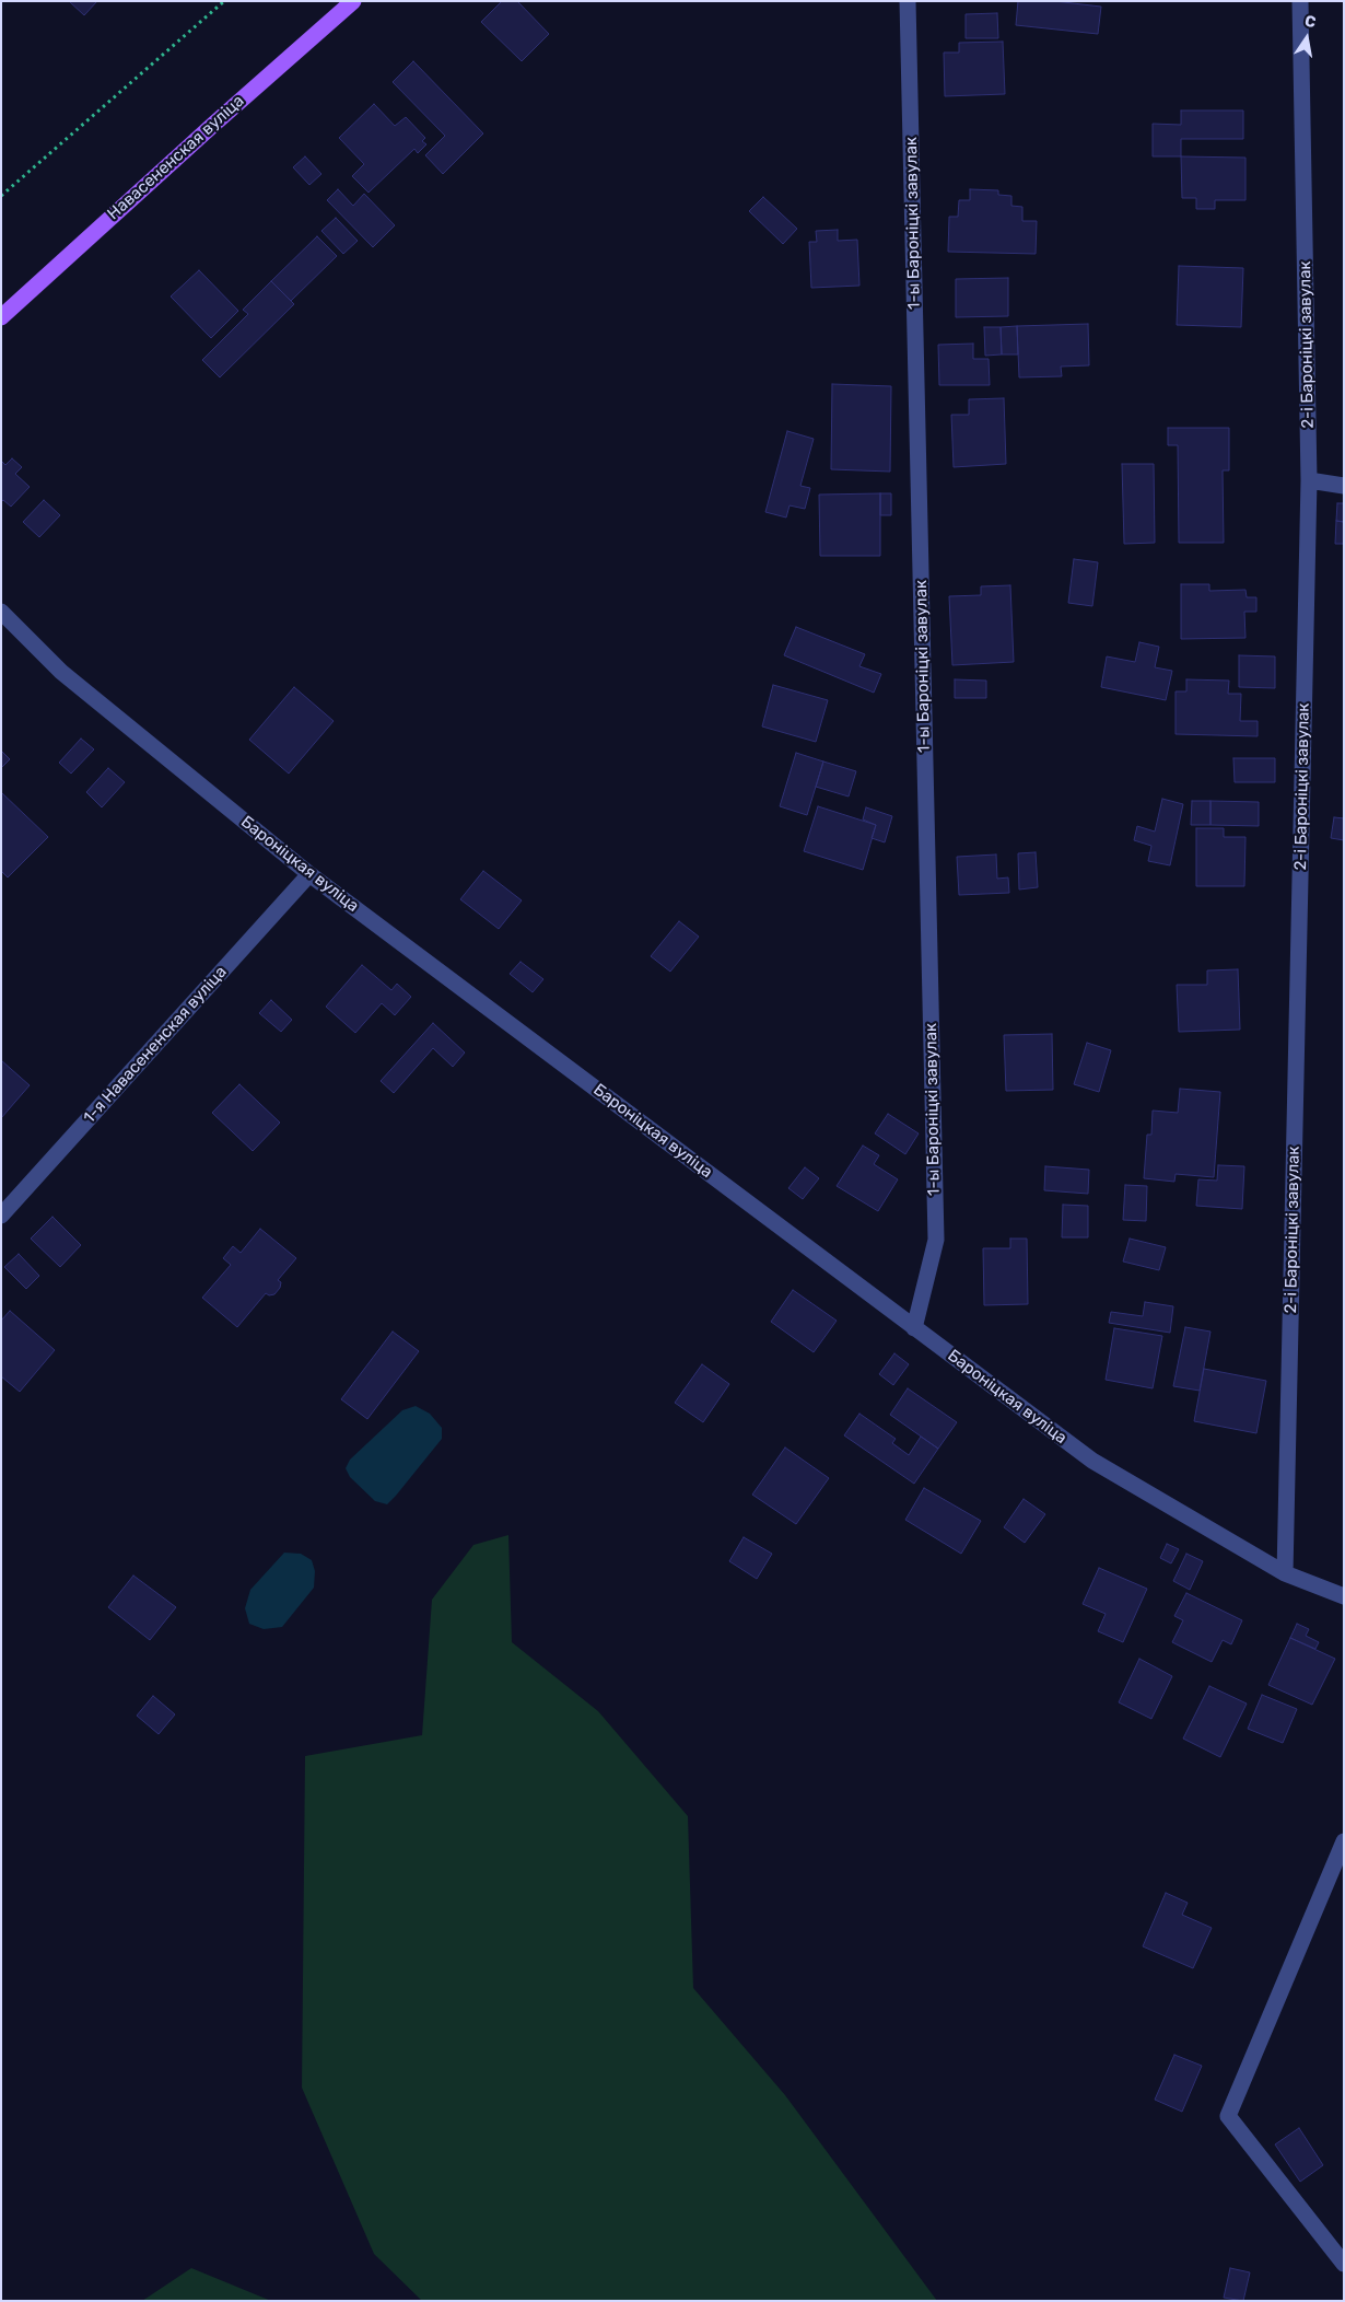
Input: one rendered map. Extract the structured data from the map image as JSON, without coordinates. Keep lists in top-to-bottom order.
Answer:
{
  "streets": {
    "main road": ["Навасененская вуліца"],
    "street": [
      "1-ы Бароніцкі завулак",
      "2-і Бароніцкі завулак",
      "Бароніцкая вуліца",
      "1-я Навасененская вуліца"
    ]
  },
  "crossings": [
    ["1-ы Бароніцкі завулак", "Бароніцкая вуліца"],
    ["2-і Бароніцкі завулак", "Бароніцкая вуліца"],
    ["Бароніцкая вуліца", "1-я Навасененская вуліца"]
  ],
  "north": "top"
}
